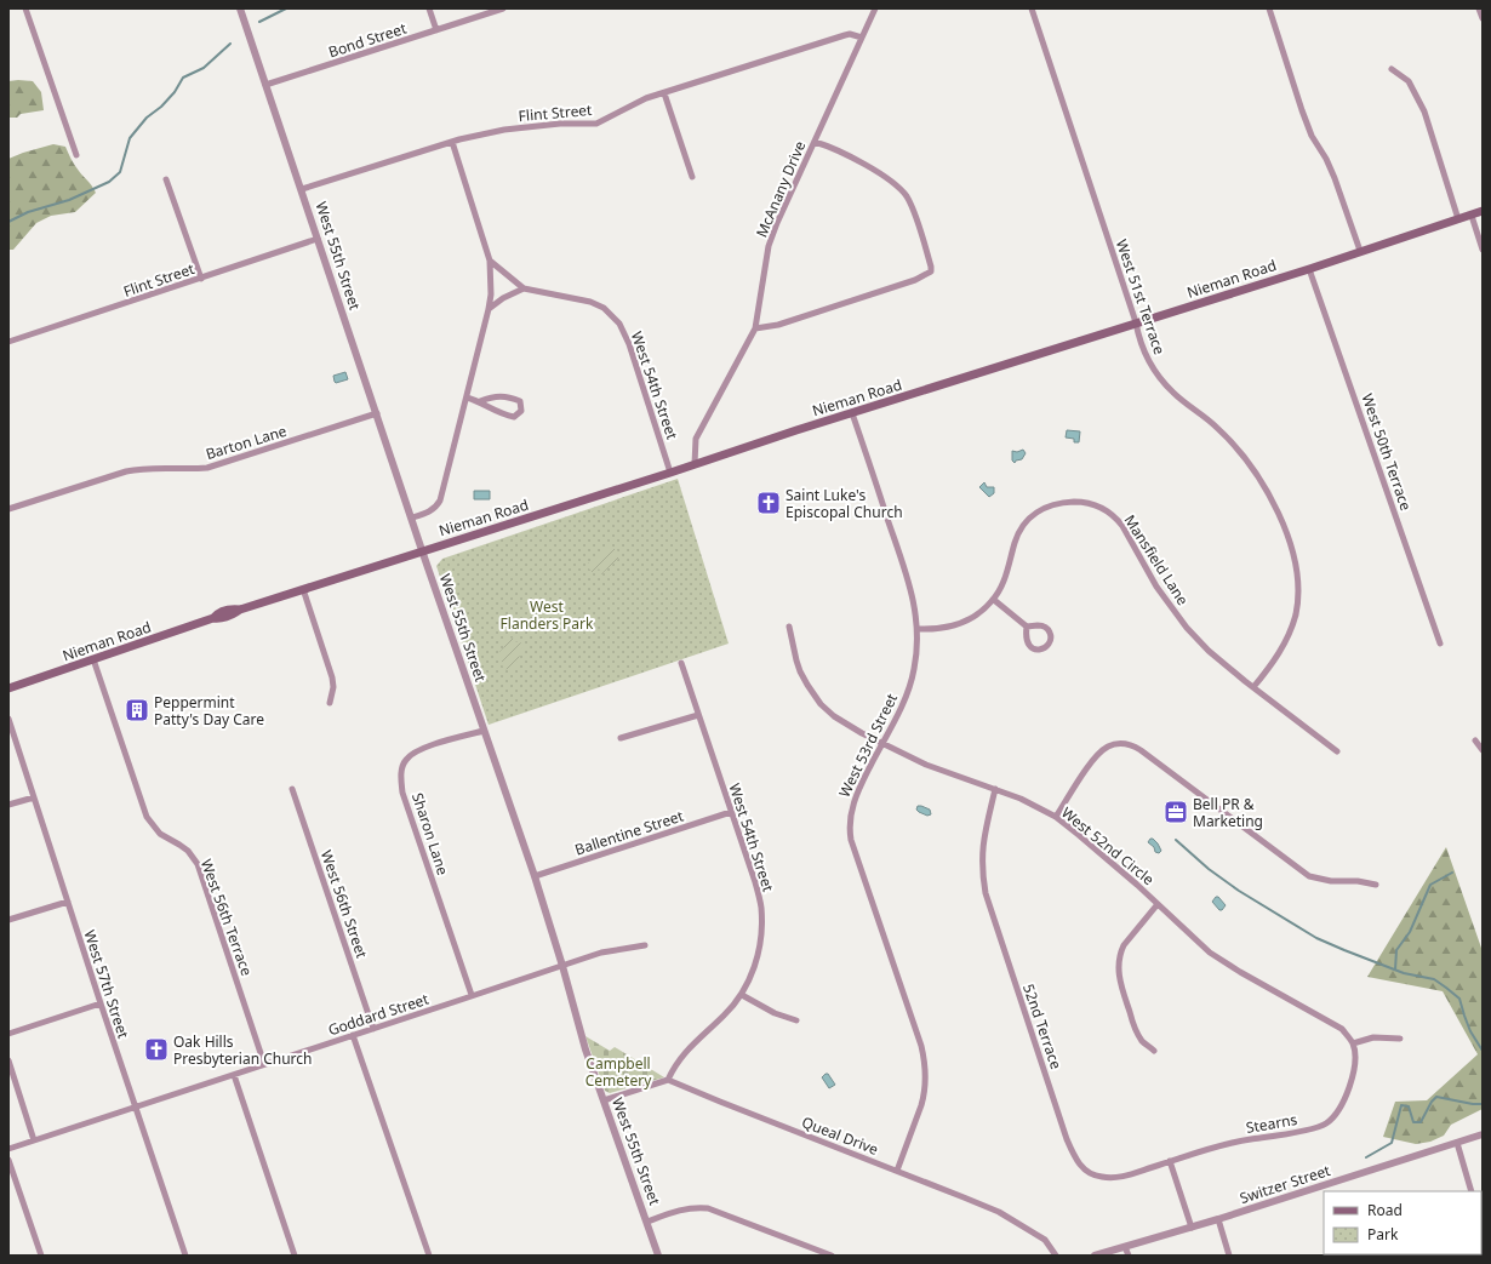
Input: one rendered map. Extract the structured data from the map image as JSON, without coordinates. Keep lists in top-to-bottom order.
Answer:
{
  "streets": {
    "main road": ["Nieman Road"],
    "street": [
      "Bond Street",
      "Flint Street",
      "McAnany Drive",
      "West 55th Street",
      "West 51st Terrace",
      "West 54th Street",
      "Barton Lane",
      "West 50th Terrace",
      "Mansfield Lane",
      "West 53rd Street",
      "Ballentine Street",
      "Sharon Lane",
      "West 52nd Circle",
      "West 56th Street",
      "West 56th Terrace",
      "West 57th Street",
      "Goddard Street",
      "52nd Terrace",
      "Stearns",
      "Queal Drive",
      "Switzer Street"
    ]
  },
  "crossings": [
    ["Bond Street", "West 55th Street"],
    ["Flint Street", "McAnany Drive"],
    ["Flint Street", "West 55th Street"],
    ["McAnany Drive", "Nieman Road"],
    ["West 55th Street", "Nieman Road"],
    ["West 55th Street", "Barton Lane"],
    ["West 55th Street", "Ballentine Street"],
    ["West 55th Street", "Sharon Lane"],
    ["West 55th Street", "Goddard Street"],
    ["Nieman Road", "West 51st Terrace"],
    ["Nieman Road", "West 54th Street"],
    ["Nieman Road", "West 50th Terrace"],
    ["Nieman Road", "West 53rd Street"],
    ["Nieman Road", "West 56th Terrace"],
    ["West 51st Terrace", "Mansfield Lane"],
    ["West 54th Street", "Ballentine Street"],
    ["West 54th Street", "Queal Drive"],
    ["Mansfield Lane", "West 53rd Street"],
    ["West 53rd Street", "West 52nd Circle"],
    ["West 53rd Street", "Queal Drive"],
    ["Sharon Lane", "Goddard Street"],
    ["West 52nd Circle", "52nd Terrace"],
    ["West 52nd Circle", "Stearns"],
    ["West 56th Street", "Goddard Street"],
    ["West 56th Terrace", "Goddard Street"],
    ["West 57th Street", "Goddard Street"],
    ["52nd Terrace", "Stearns"]
  ],
  "parks": ["West Flanders Park", "Campbell Cemetery"],
  "places": {
    "church": ["Saint Luke's Episcopal Church", "Oak Hills Presbyterian Church"],
    "building": ["Peppermint Patty's Day Care"],
    "office": ["Bell PR & Marketing"]
  },
  "legend": ["Road", "Park"]
}
